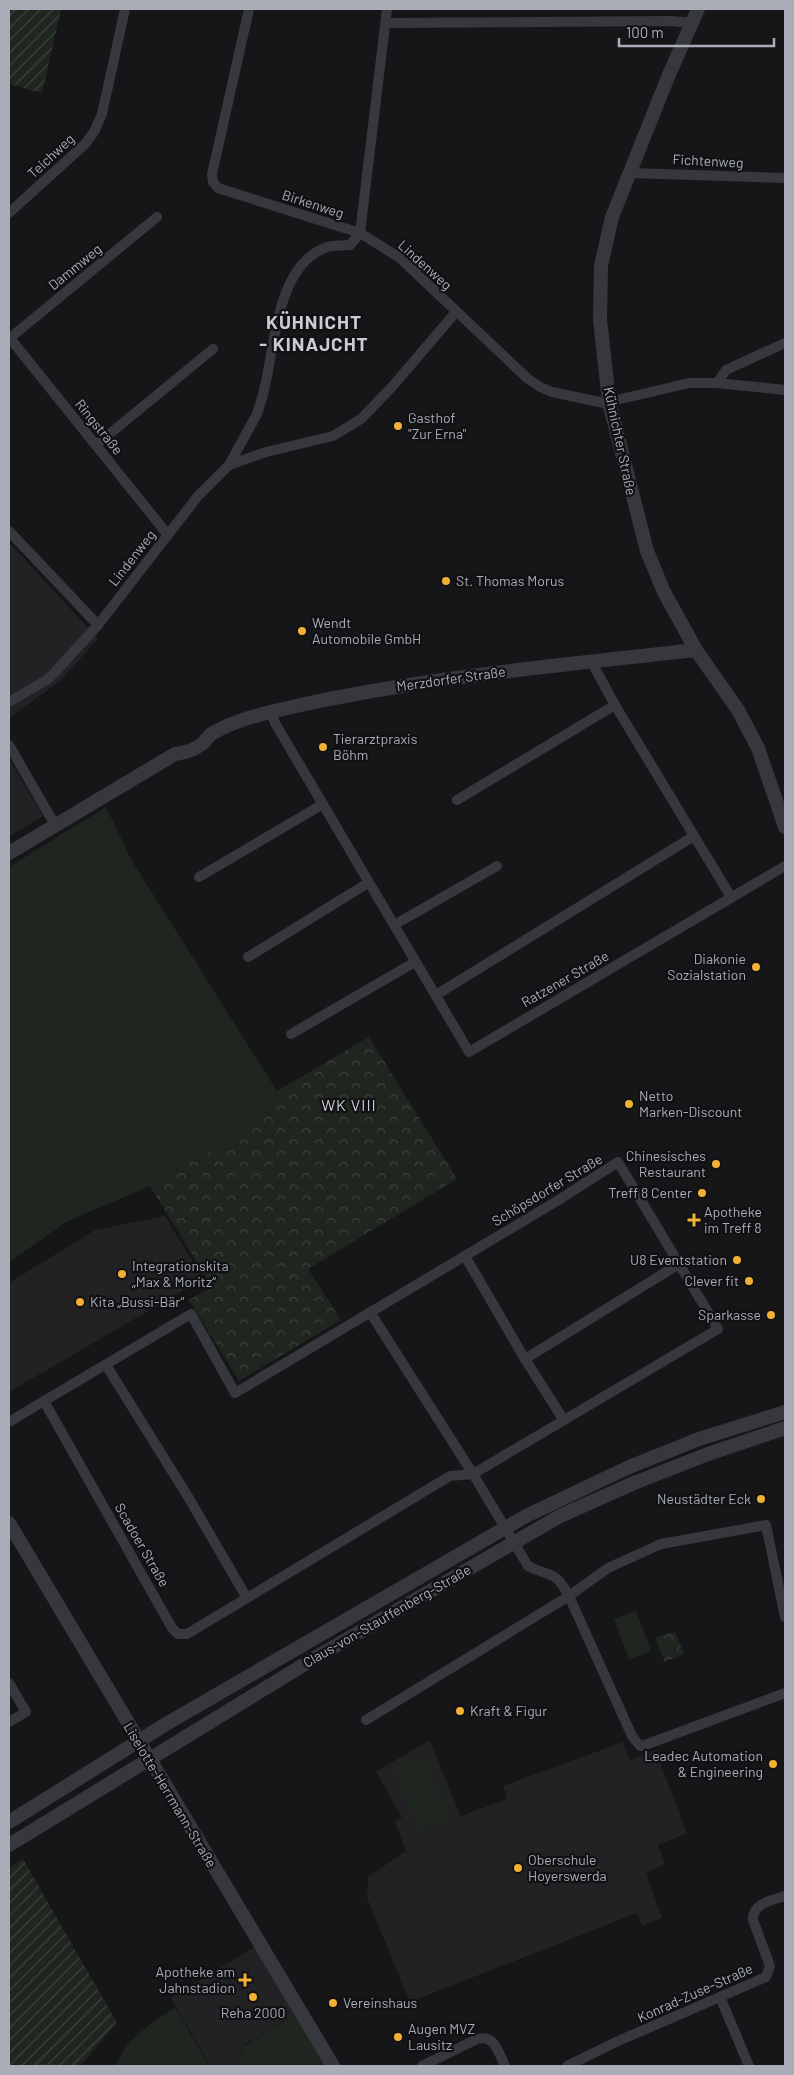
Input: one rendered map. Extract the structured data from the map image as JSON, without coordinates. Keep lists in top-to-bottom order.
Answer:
{
  "streets": {
    "street": [
      "Teichweg",
      "Fichtenweg",
      "Birkenweg",
      "Lindenweg",
      "Dammweg",
      "Ringstraße",
      "Kühnichter Straße",
      "Merzdorfer Straße",
      "Ratzener Straße",
      "Schöpsdorfer Straße",
      "Scadoer Straße",
      "Claus-von-Stauffenberg-Straße",
      "Liselotte-Herrmann-Straße",
      "Konrad-Zuse-Straße"
    ]
  },
  "crossings": [
    ["Fichtenweg", "Kühnichter Straße"],
    ["Birkenweg", "Lindenweg"],
    ["Lindenweg", "Ringstraße"],
    ["Lindenweg", "Kühnichter Straße"],
    ["Dammweg", "Ringstraße"],
    ["Kühnichter Straße", "Merzdorfer Straße"],
    ["Merzdorfer Straße", "Ratzener Straße"],
    ["Schöpsdorfer Straße", "Scadoer Straße"],
    ["Claus-von-Stauffenberg-Straße", "Liselotte-Herrmann-Straße"]
  ],
  "districts": ["KÜHNICHT - KINAJCHT", "WK VIII"],
  "places": {
    "other": [
      "Gasthof \"Zur Erna\"",
      "St. Thomas Morus",
      "Wendt Automobile GmbH",
      "Tierarztpraxis Böhm",
      "Diakonie Sozialstation",
      "Netto Marken-Discount",
      "Chinesisches Restaurant",
      "Treff 8 Center",
      "U8 Eventstation",
      "Integrationskita „Max & Moritz“",
      "Clever fit",
      "Kita „Bussi-Bär“",
      "Sparkasse",
      "Neustädter Eck",
      "Kraft & Figur",
      "Leadec Automation & Engineering",
      "Oberschule Hoyerswerda",
      "Reha 2000",
      "Vereinshaus",
      "Augen MVZ Lausitz"
    ],
    "health": ["Apotheke im Treff 8", "Apotheke am Jahnstadion"]
  },
  "scale_bar": "100 m"
}
